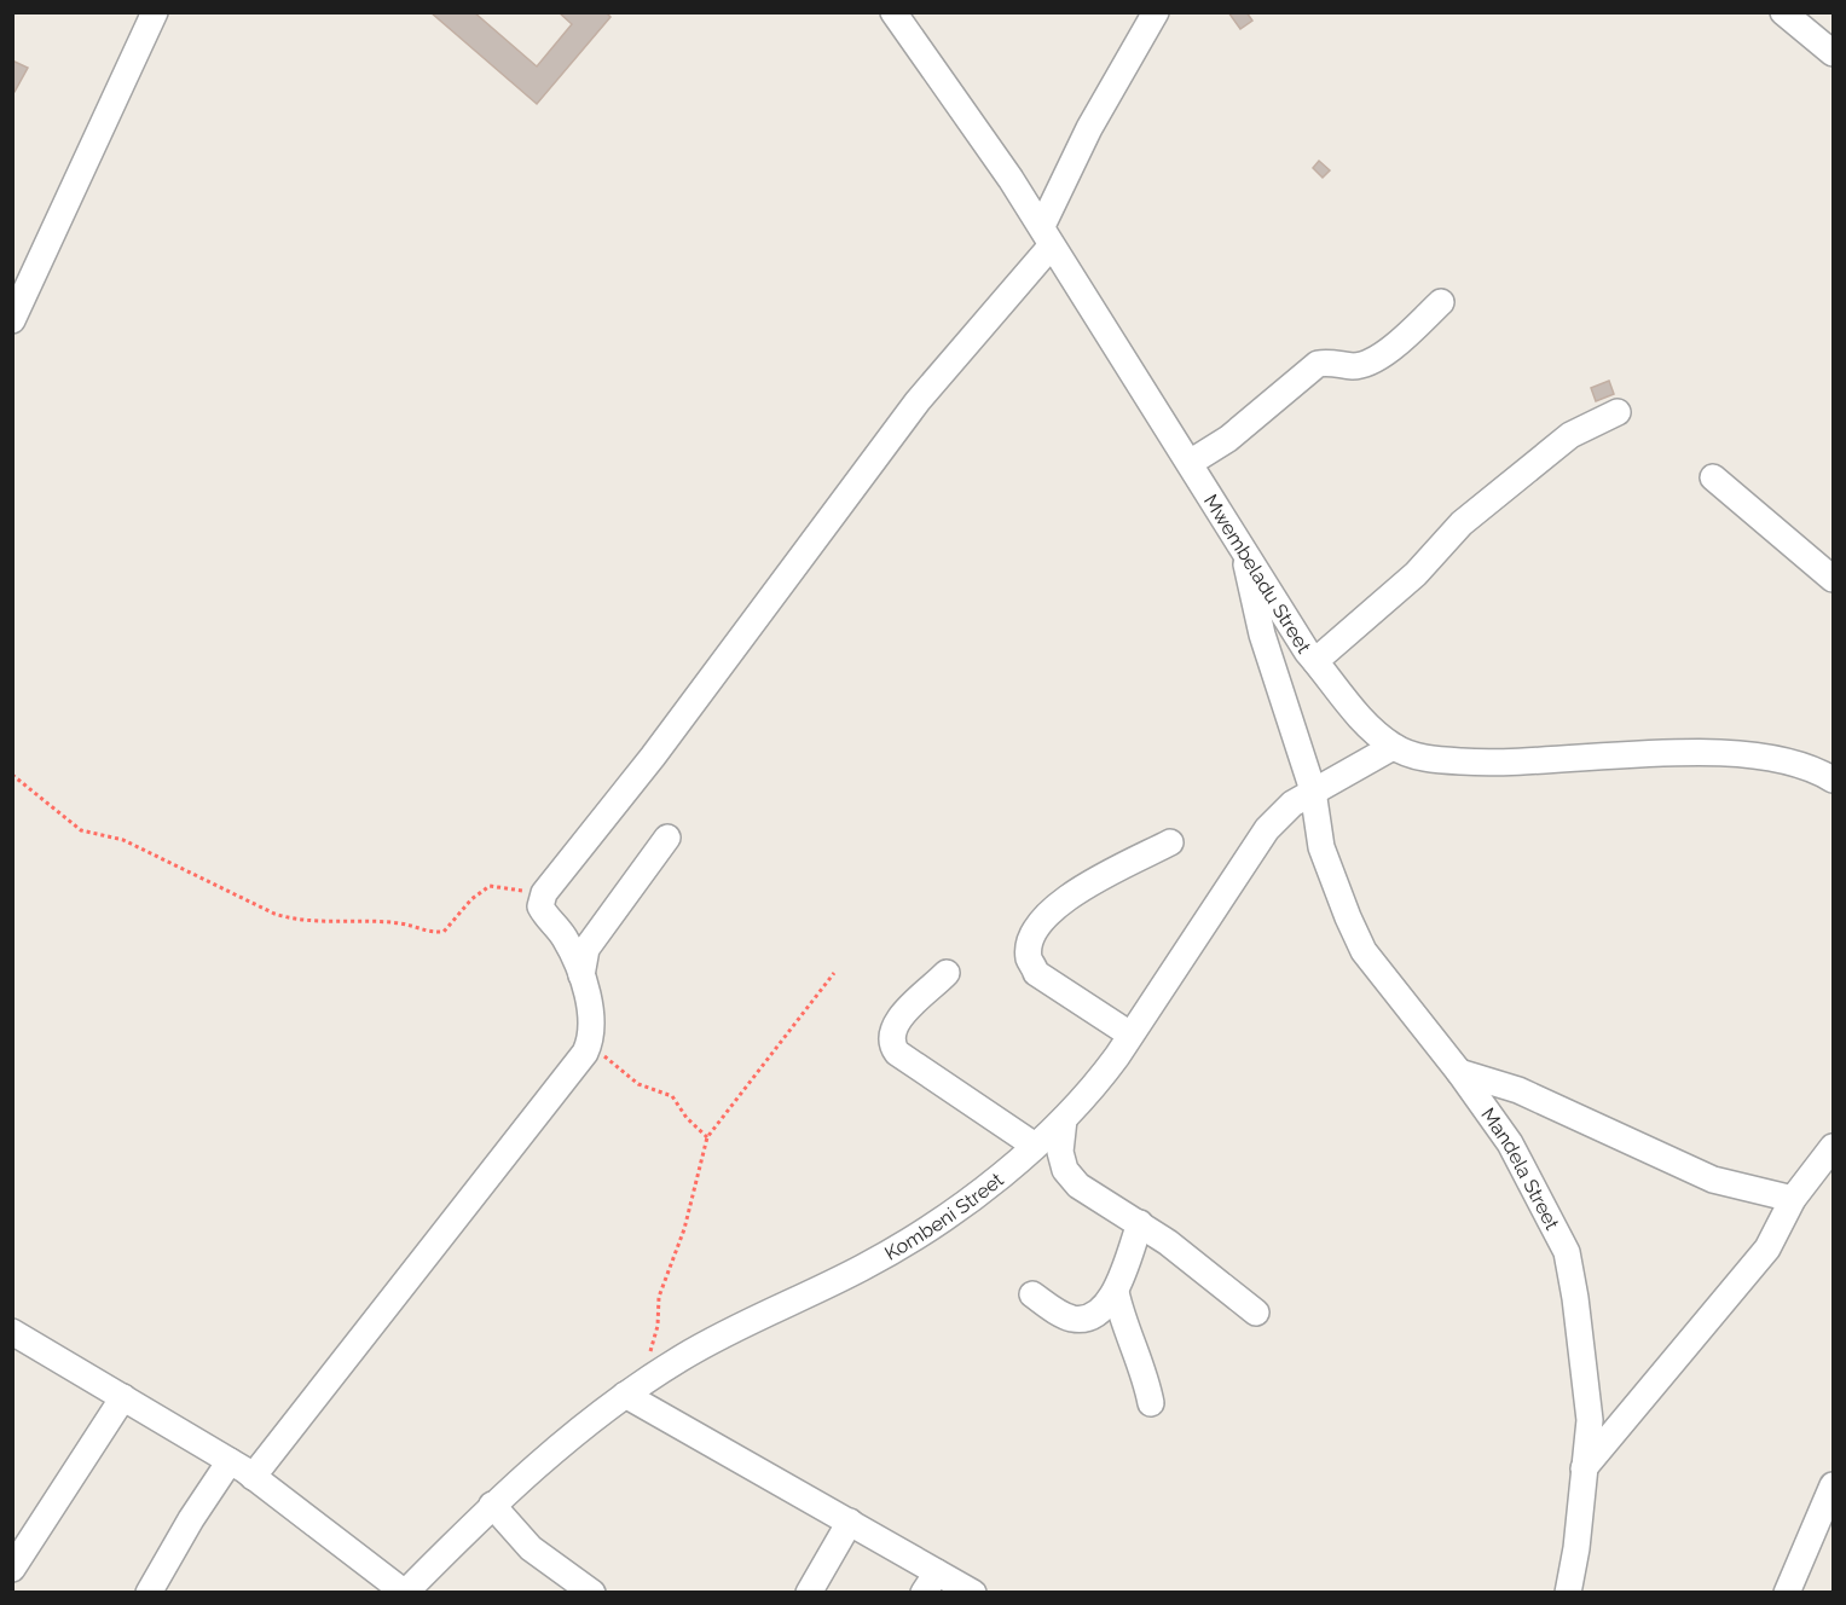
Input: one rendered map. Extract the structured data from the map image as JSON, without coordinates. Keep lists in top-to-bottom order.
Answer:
{
  "streets": {
    "street": ["Mwembeladu Street", "Mandela Street", "Kombeni Street"]
  },
  "crossings": [
    ["Mwembeladu Street", "Mandela Street"],
    ["Mwembeladu Street", "Kombeni Street"],
    ["Mandela Street", "Kombeni Street"]
  ]
}
